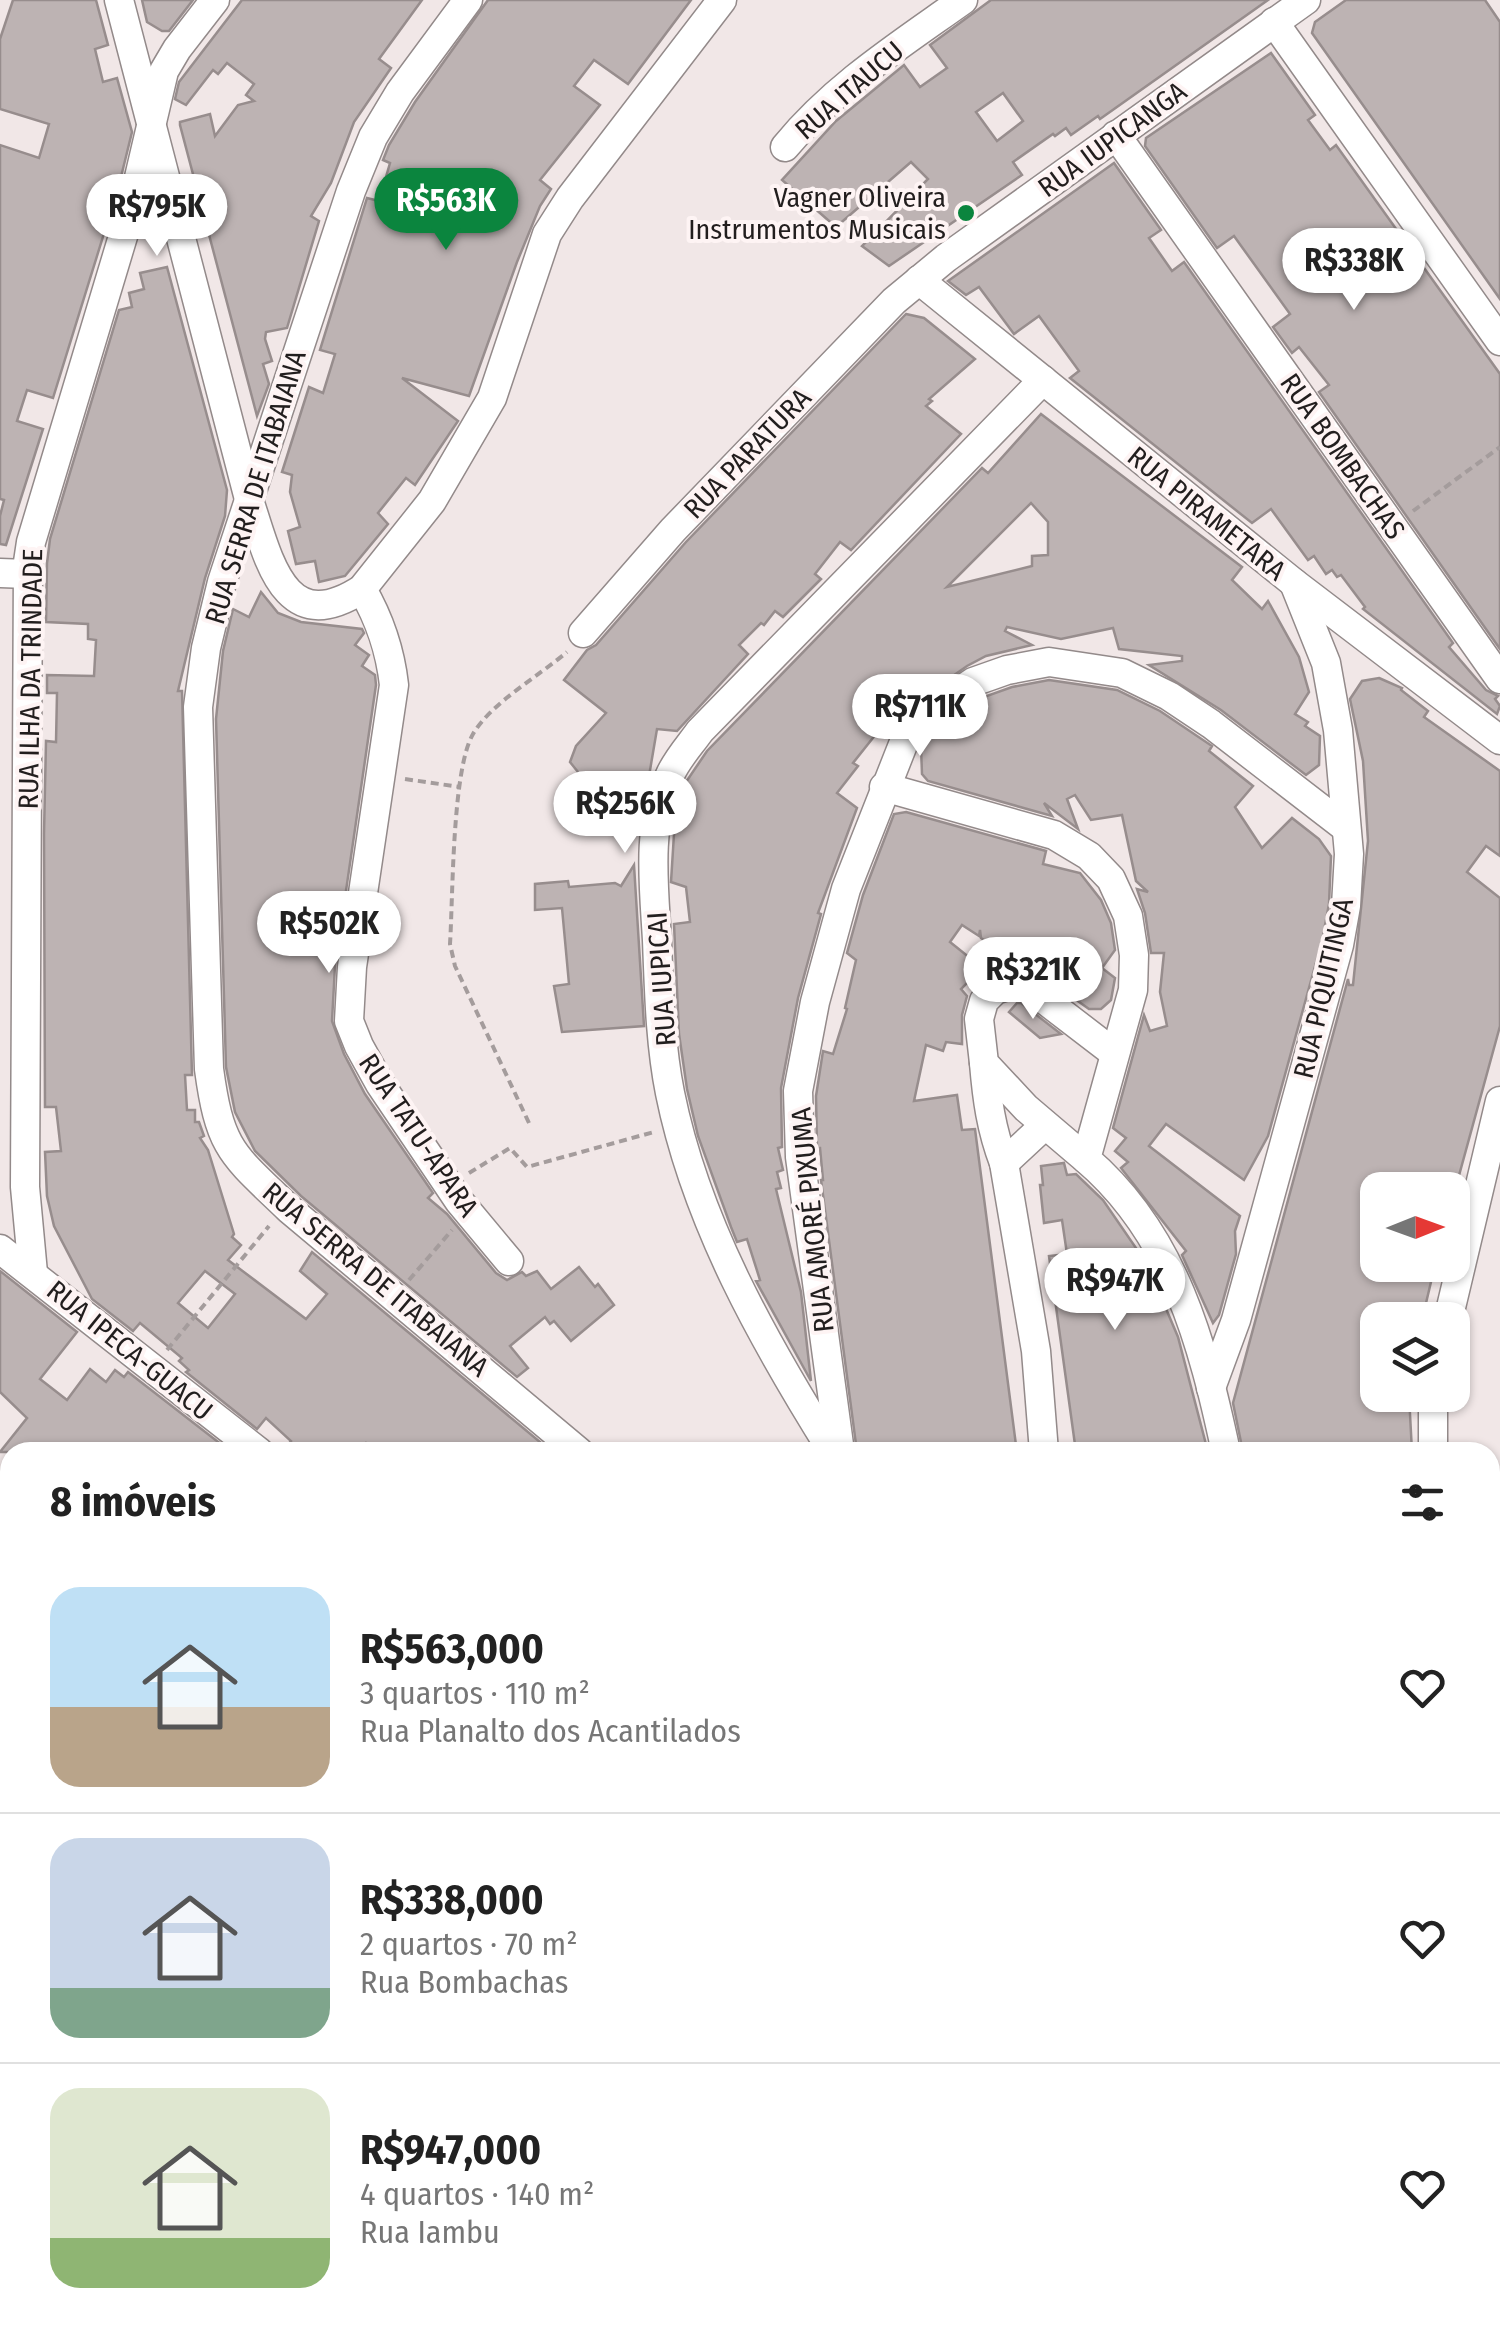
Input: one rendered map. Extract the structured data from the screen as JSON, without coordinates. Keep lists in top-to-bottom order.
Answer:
{
  "streets": {
    "street": [
      "RUA ITAUCU",
      "RUA IUPICANGA",
      "RUA PARATURA",
      "RUA BOMBACHAS",
      "RUA SERRA DE ITABAIANA",
      "RUA PIRAMETARA",
      "RUA ILHA DA TRINDADE",
      "RUA IUPICAI",
      "RUA PIQUITINGA",
      "RUA TATU-APARA",
      "RUA AMORÉ PIXUMA",
      "RUA IPECA-GUACU"
    ]
  },
  "crossings": [
    ["RUA IUPICANGA", "RUA PARATURA"],
    ["RUA IUPICANGA", "RUA BOMBACHAS"],
    ["RUA IUPICANGA", "RUA PIRAMETARA"],
    ["RUA PARATURA", "RUA PIRAMETARA"],
    ["RUA PIRAMETARA", "RUA IUPICAI"],
    ["RUA PIRAMETARA", "RUA PIQUITINGA"],
    ["RUA ILHA DA TRINDADE", "RUA IPECA-GUACU"],
    ["RUA PIQUITINGA", "RUA AMORÉ PIXUMA"]
  ],
  "places": ["Vagner Oliveira Instrumentos Musicais"],
  "north": "right",
  "page": {
    "price": [
      "R$563K",
      "R$795K",
      "R$338K",
      "R$711K",
      "R$256K",
      "R$502K",
      "R$321K",
      "R$947K"
    ],
    "heading": "8 imóveis",
    "list": [
      {
        "name": "R$563,000",
        "note": "3 quartos · 110 m² · Rua Planalto dos Acantilados"
      },
      {
        "name": "R$338,000",
        "note": "2 quartos · 70 m² · Rua Bombachas"
      },
      {
        "name": "R$947,000",
        "note": "4 quartos · 140 m² · Rua Iambu"
      }
    ]
  }
}
